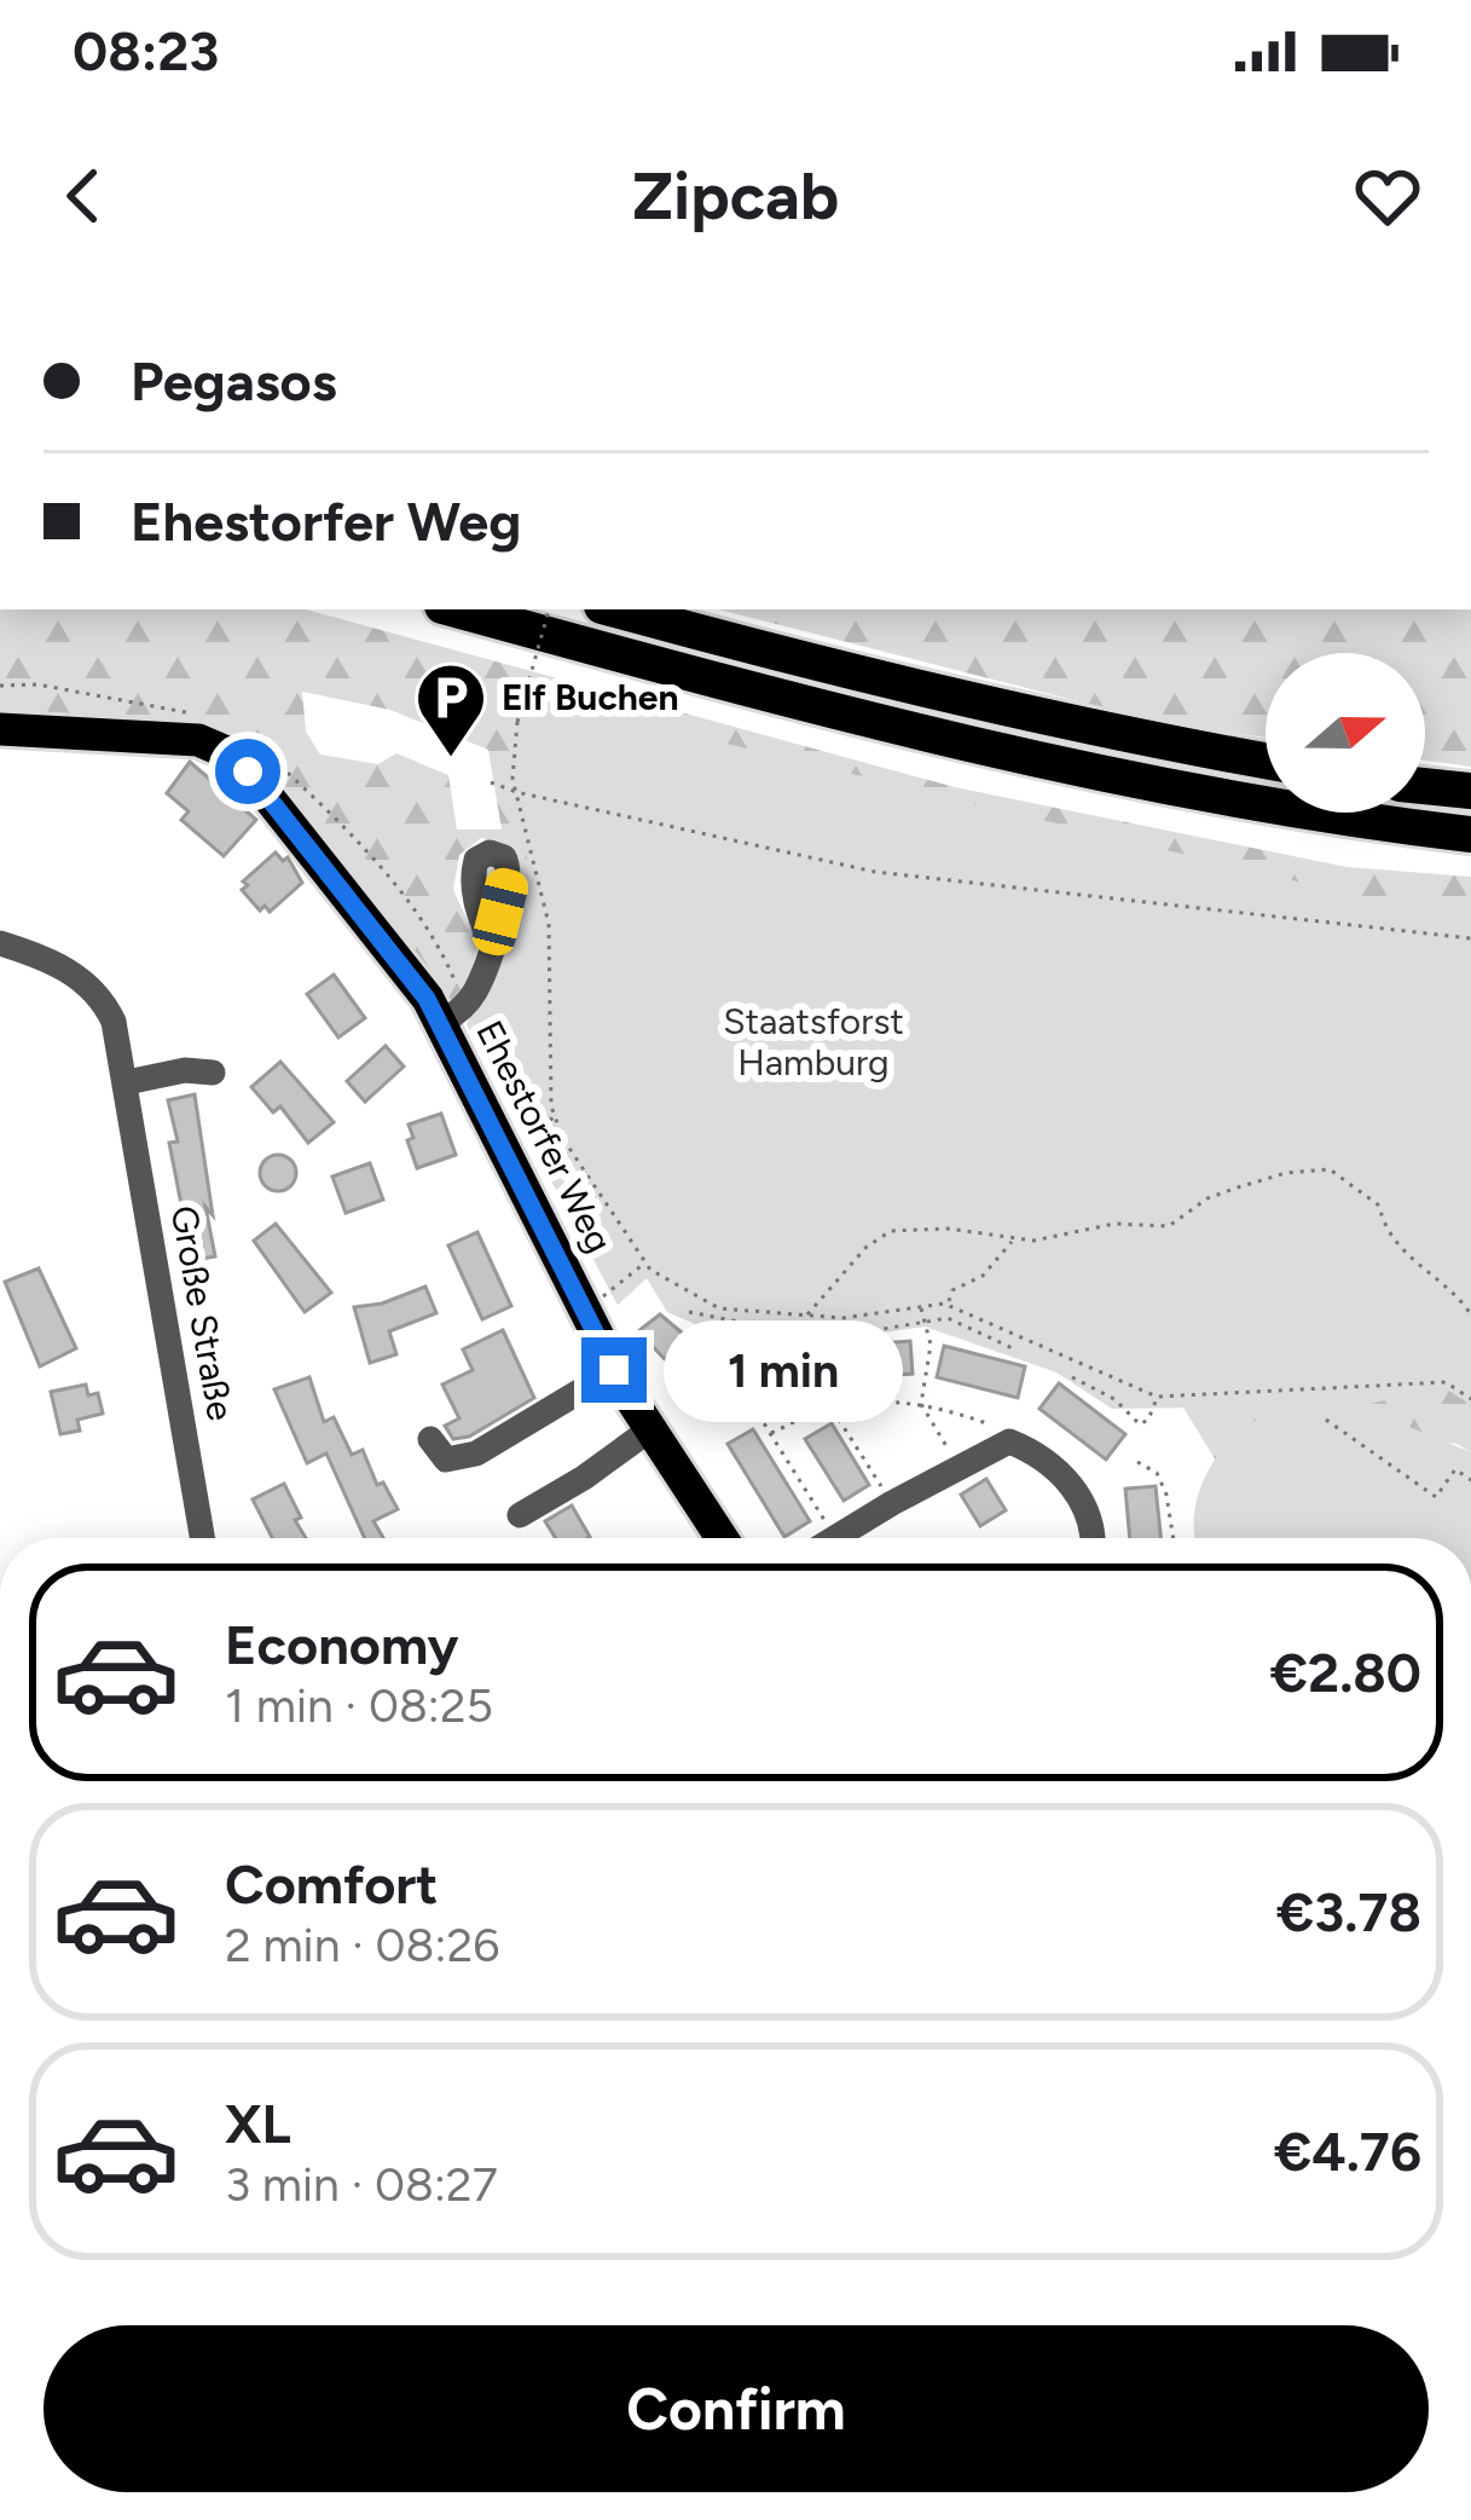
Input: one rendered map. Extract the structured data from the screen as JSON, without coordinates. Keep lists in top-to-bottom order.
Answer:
{
  "streets": {
    "main road": ["Ehestorfer Weg"],
    "street": ["Große Straße"]
  },
  "parks": ["Staatsforst Hamburg"],
  "places": {
    "parking": ["Elf Buchen"]
  },
  "north": "right",
  "page": {
    "status": "08:23",
    "header": "Zipcab",
    "banner": ["Pegasos", "Ehestorfer Weg"],
    "bubble": "1 min",
    "list": [
      {
        "name": "Economy",
        "note": "1 min · 08:25",
        "value": "€2.80"
      },
      {
        "name": "Comfort",
        "note": "2 min · 08:26",
        "value": "€3.78"
      },
      {
        "name": "XL",
        "note": "3 min · 08:27",
        "value": "€4.76"
      }
    ],
    "buttons": "Confirm"
  }
}
